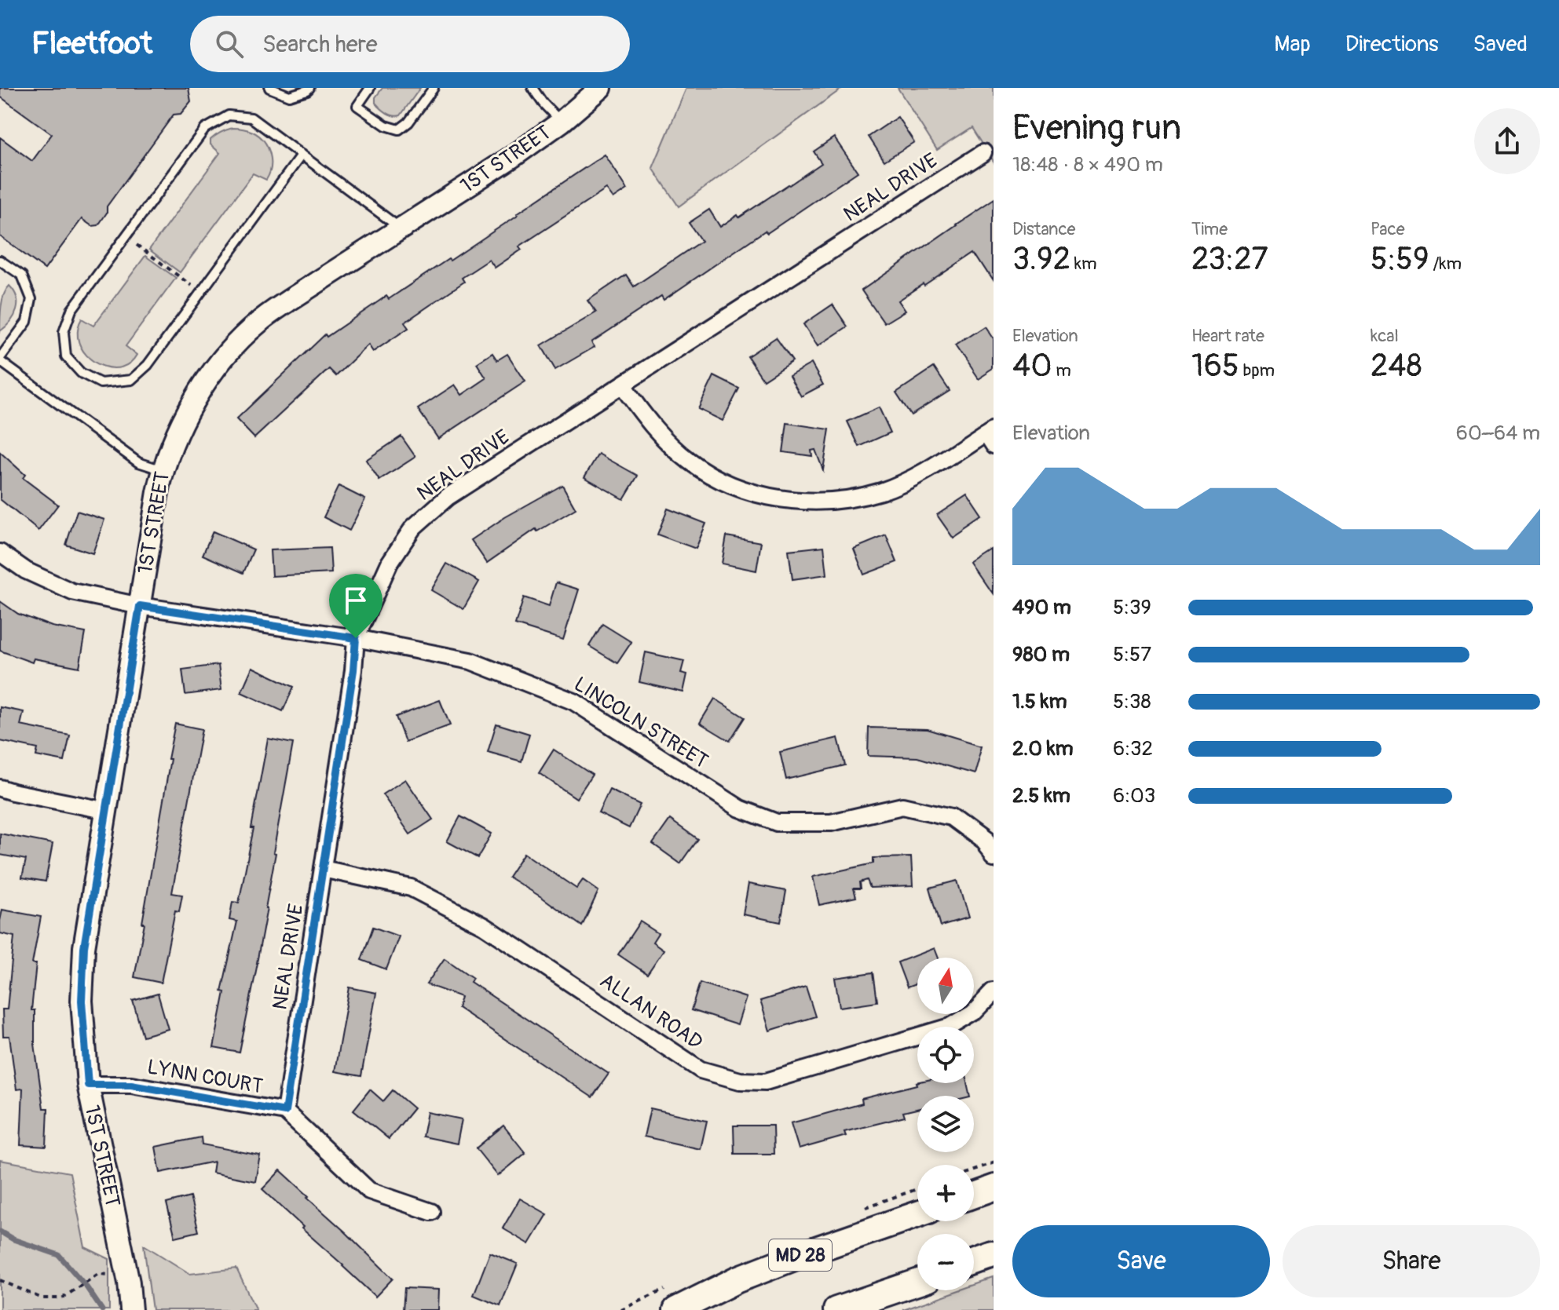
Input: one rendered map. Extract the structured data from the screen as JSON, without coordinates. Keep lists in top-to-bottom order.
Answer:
{
  "streets": {
    "main road": ["MD 28"],
    "street": [
      "1ST STREET",
      "NEAL DRIVE",
      "LINCOLN STREET",
      "ALLAN ROAD",
      "LYNN COURT"
    ]
  },
  "crossings": [
    ["1ST STREET", "LINCOLN STREET"],
    ["1ST STREET", "LYNN COURT"],
    ["NEAL DRIVE", "LINCOLN STREET"],
    ["NEAL DRIVE", "ALLAN ROAD"],
    ["NEAL DRIVE", "LYNN COURT"]
  ],
  "north": "top",
  "page": {
    "header": "Fleetfoot",
    "search": "Search here",
    "nav": ["Map", "Directions", "Saved"],
    "heading": ["Evening run", "18:48 · 8 × 490 m"],
    "stats": [
      ["Distance", "3.92 km"],
      ["Time", "23:27"],
      ["Pace", "5:59 /km"],
      ["Elevation", "40 m"],
      ["Heart rate", "165 bpm"],
      ["kcal", "248"]
    ],
    "chart": ["Elevation", "60–64 m"],
    "list": [
      {
        "name": "490 m",
        "note": "5:39"
      },
      {
        "name": "980 m",
        "note": "5:57"
      },
      {
        "name": "1.5 km",
        "note": "5:38"
      },
      {
        "name": "2.0 km",
        "note": "6:32"
      },
      {
        "name": "2.5 km",
        "note": "6:03"
      }
    ],
    "map_buttons": ["+", "−"],
    "buttons": ["Save", "Share"]
  }
}
